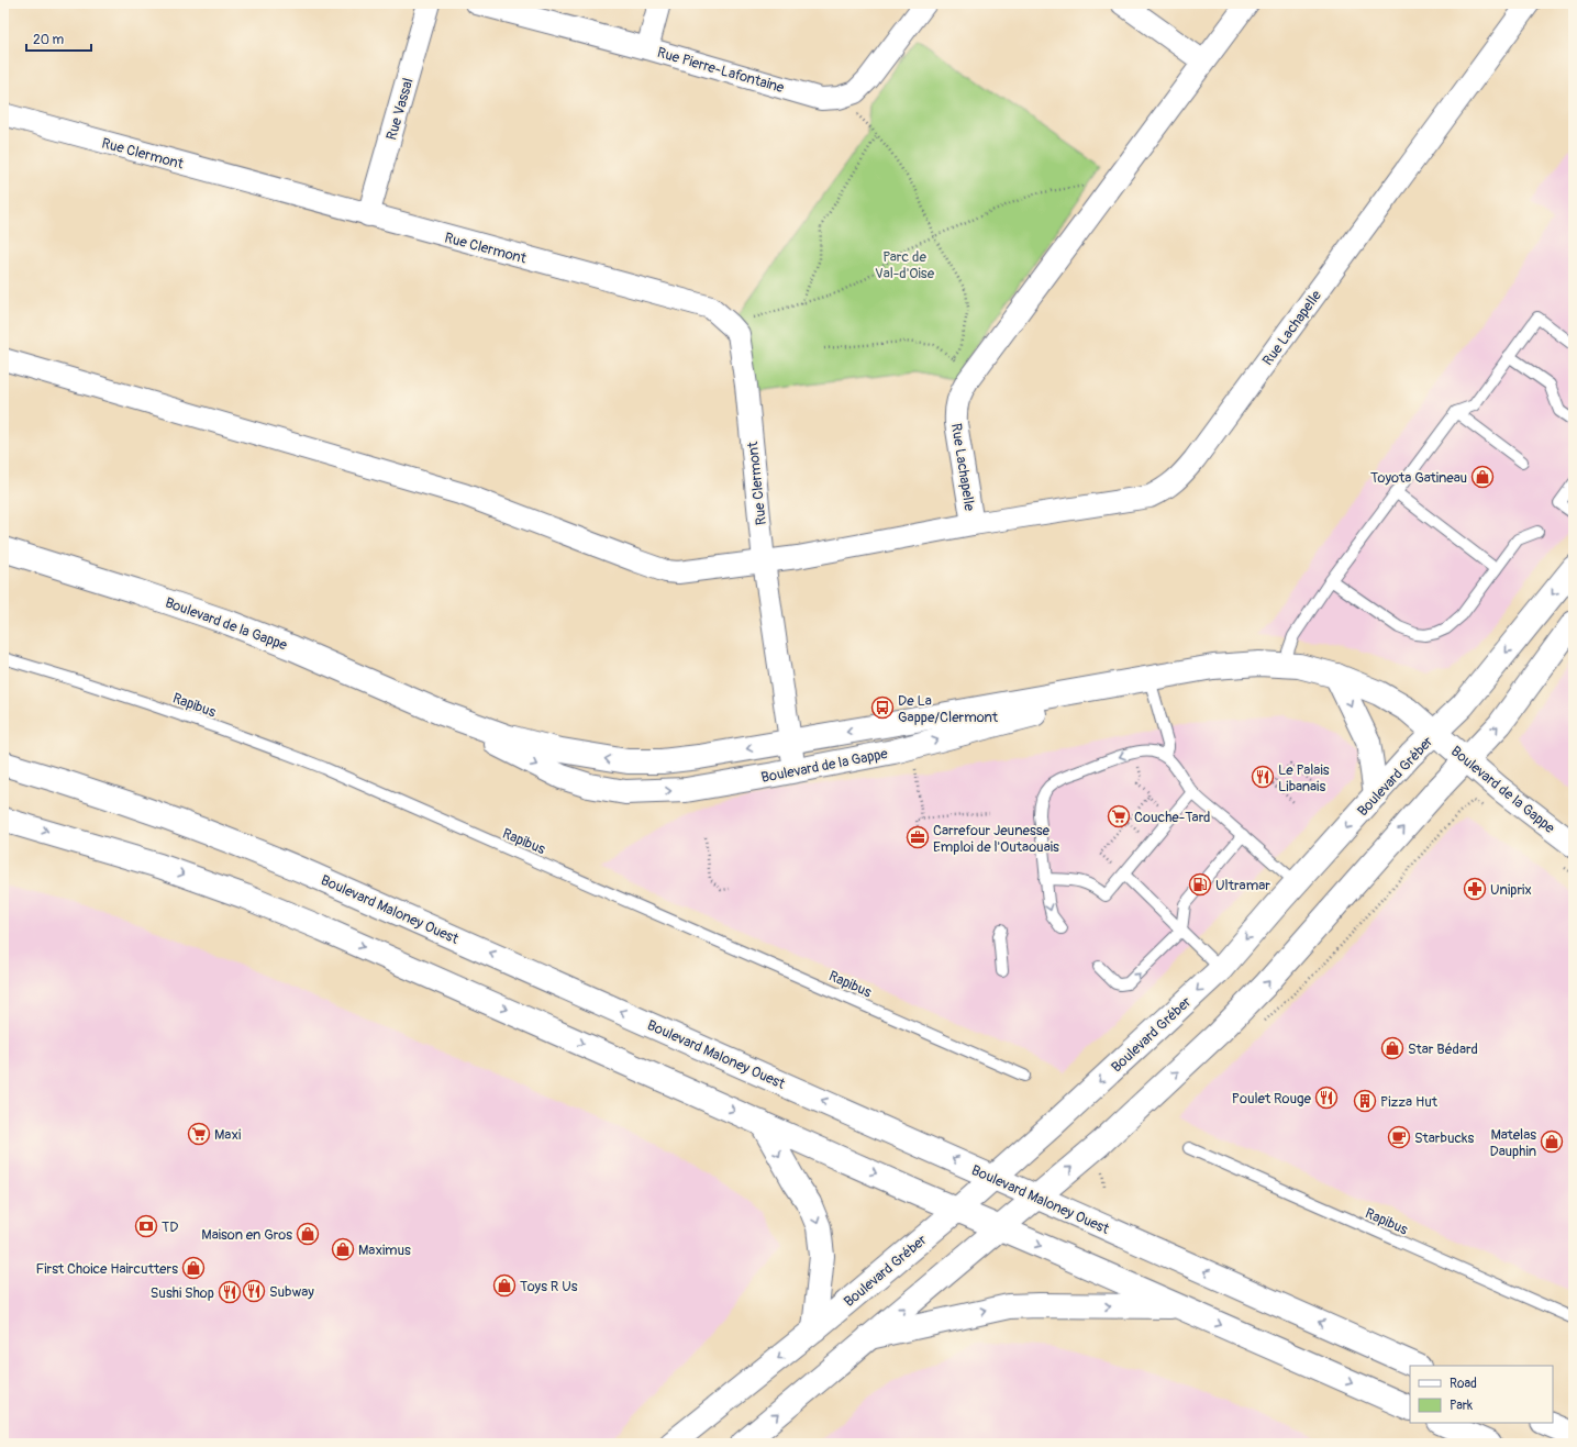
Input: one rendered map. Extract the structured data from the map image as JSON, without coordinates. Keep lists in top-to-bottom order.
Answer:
{
  "streets": {
    "main road": ["Boulevard de la Gappe", "Boulevard Gréber", "Boulevard Maloney Ouest"],
    "street": [
      "Rue Pierre-Lafontaine",
      "Rue Vassal",
      "Rue Clermont",
      "Rue Lachapelle"
    ],
    "lane": ["Rapibus"]
  },
  "crossings": [
    ["Rue Vassal", "Rue Clermont"],
    ["Rue Clermont", "Rue Lachapelle"],
    ["Rue Clermont", "Boulevard de la Gappe"],
    ["Boulevard de la Gappe", "Boulevard Gréber"],
    ["Boulevard Gréber", "Boulevard Maloney Ouest"]
  ],
  "parks": ["Parc de Val-d'Oise"],
  "places": {
    "shop": [
      "Toyota Gatineau",
      "Star Bédard",
      "Matelas Dauphin",
      "Maison en Gros",
      "Maximus",
      "First Choice Haircutters",
      "Toys R Us"
    ],
    "bus stop": ["De La Gappe/Clermont"],
    "restaurant": [
      "Le Palais Libanais",
      "Poulet Rouge",
      "Subway",
      "Sushi Shop"
    ],
    "supermarket": ["Couche-Tard", "Maxi"],
    "office": ["Carrefour Jeunesse Emploi de l'Outaouais"],
    "fuel station": ["Ultramar"],
    "pharmacy": ["Uniprix"],
    "building": ["Pizza Hut"],
    "cafe": ["Starbucks"],
    "bank": ["TD"]
  },
  "legend": ["Road", "Park"],
  "scale_bar": "20 m"
}
